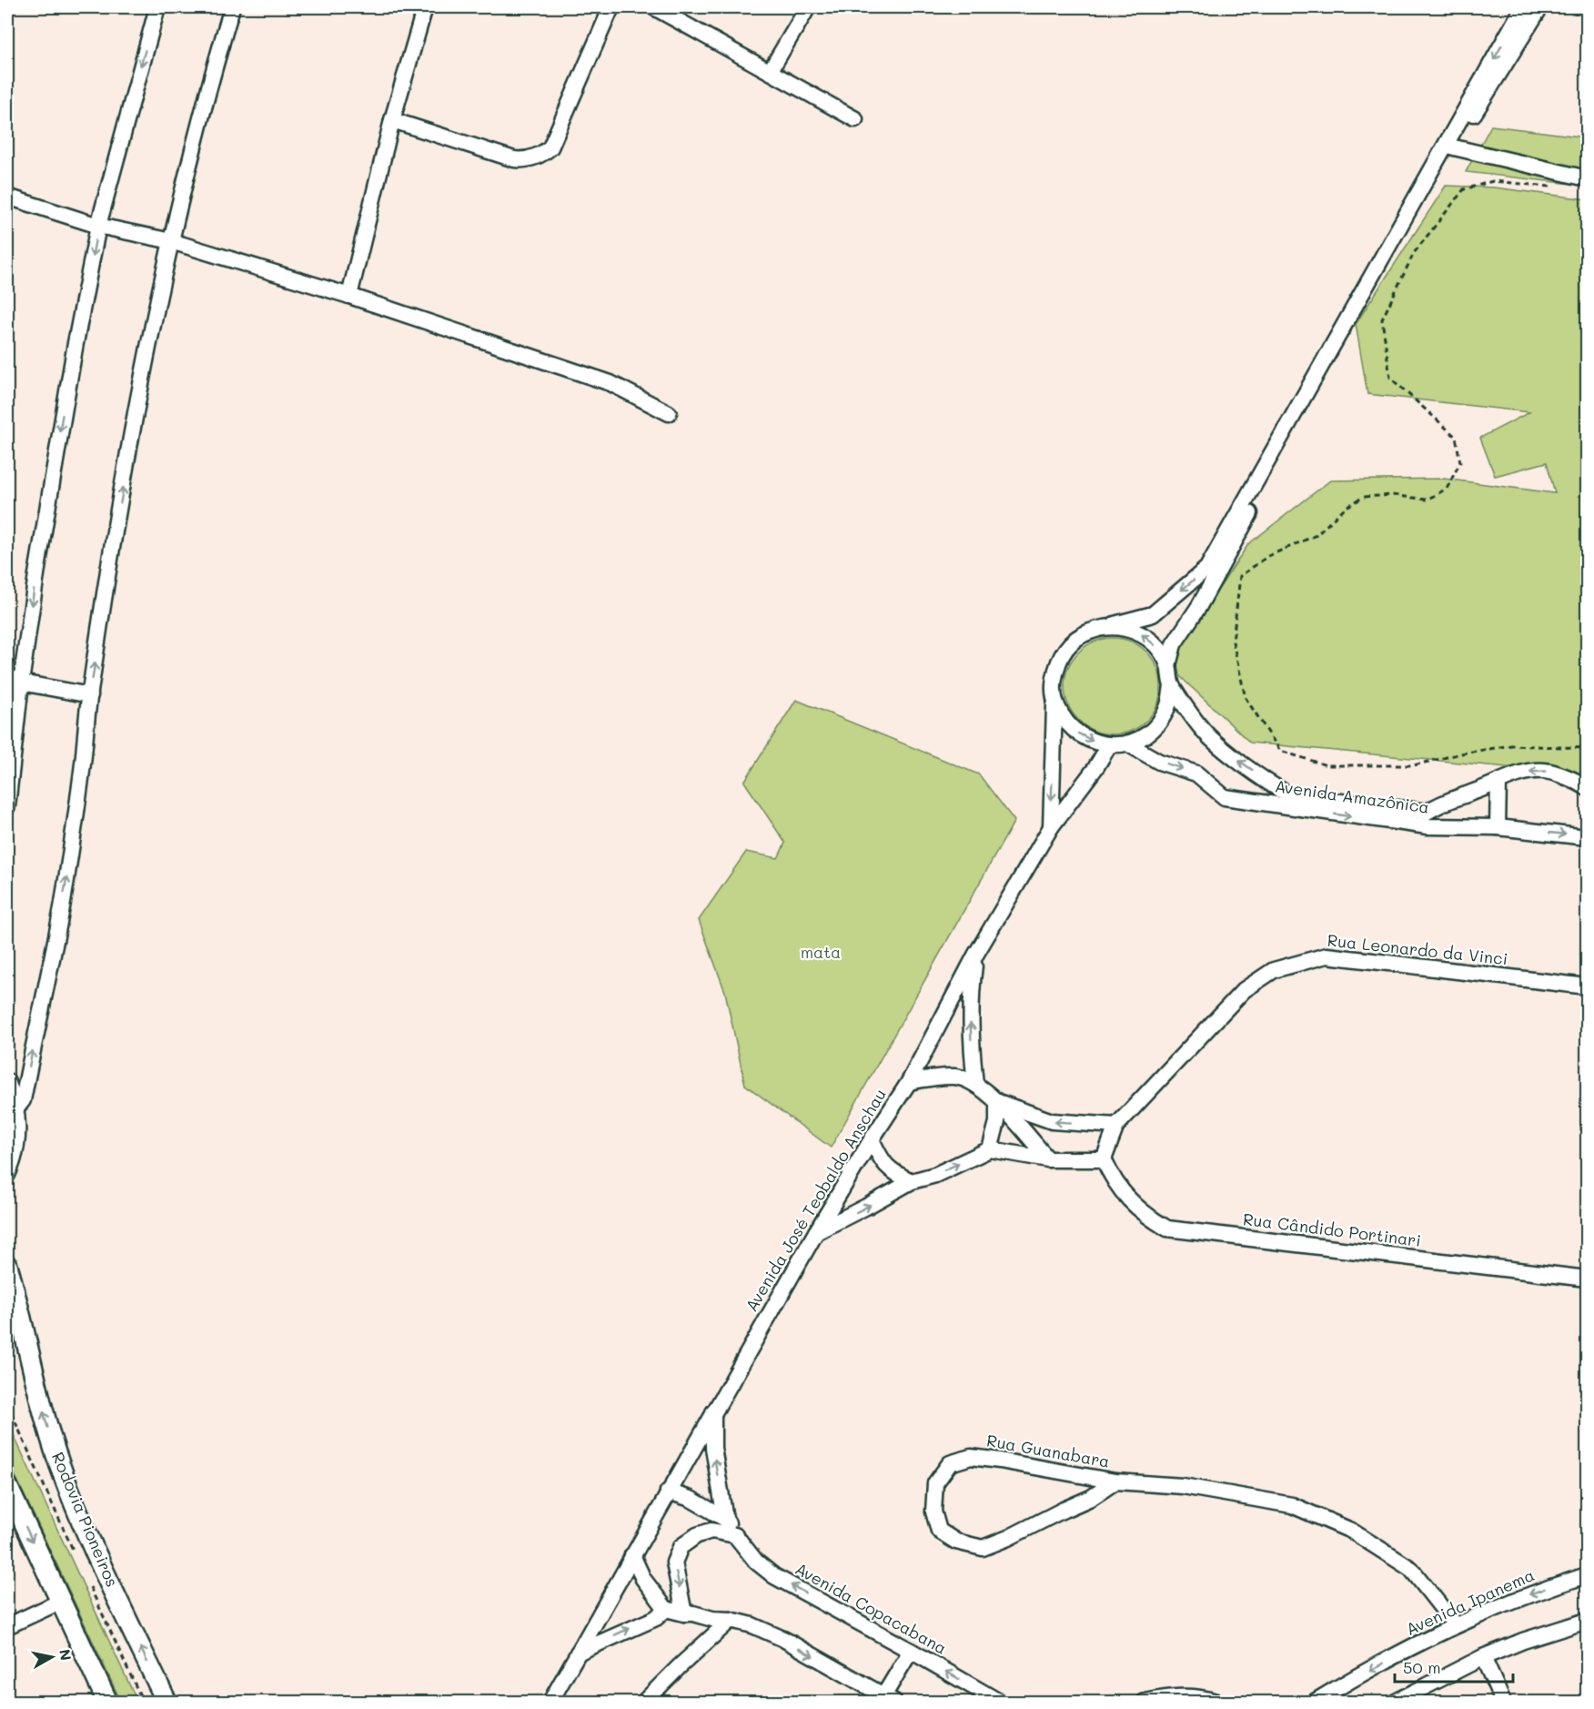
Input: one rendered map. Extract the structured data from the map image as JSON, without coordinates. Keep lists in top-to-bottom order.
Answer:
{
  "streets": {
    "main road": ["Rodovia Pioneiros"],
    "street": [
      "Avenida Amazônica",
      "Rua Leonardo da Vinci",
      "Avenida José Teobaldo Anschau",
      "Rua Cândido Portinari",
      "Rua Guanabara",
      "Avenida Ipanema",
      "Avenida Copacabana"
    ]
  },
  "crossings": [
    ["Avenida Amazônica", "Avenida José Teobaldo Anschau"],
    ["Rua Leonardo da Vinci", "Rua Cândido Portinari"],
    ["Avenida José Teobaldo Anschau", "Avenida Copacabana"],
    ["Rua Guanabara", "Avenida Ipanema"]
  ],
  "parks": ["mata"],
  "scale_bar": "50 m",
  "north": "right"
}
